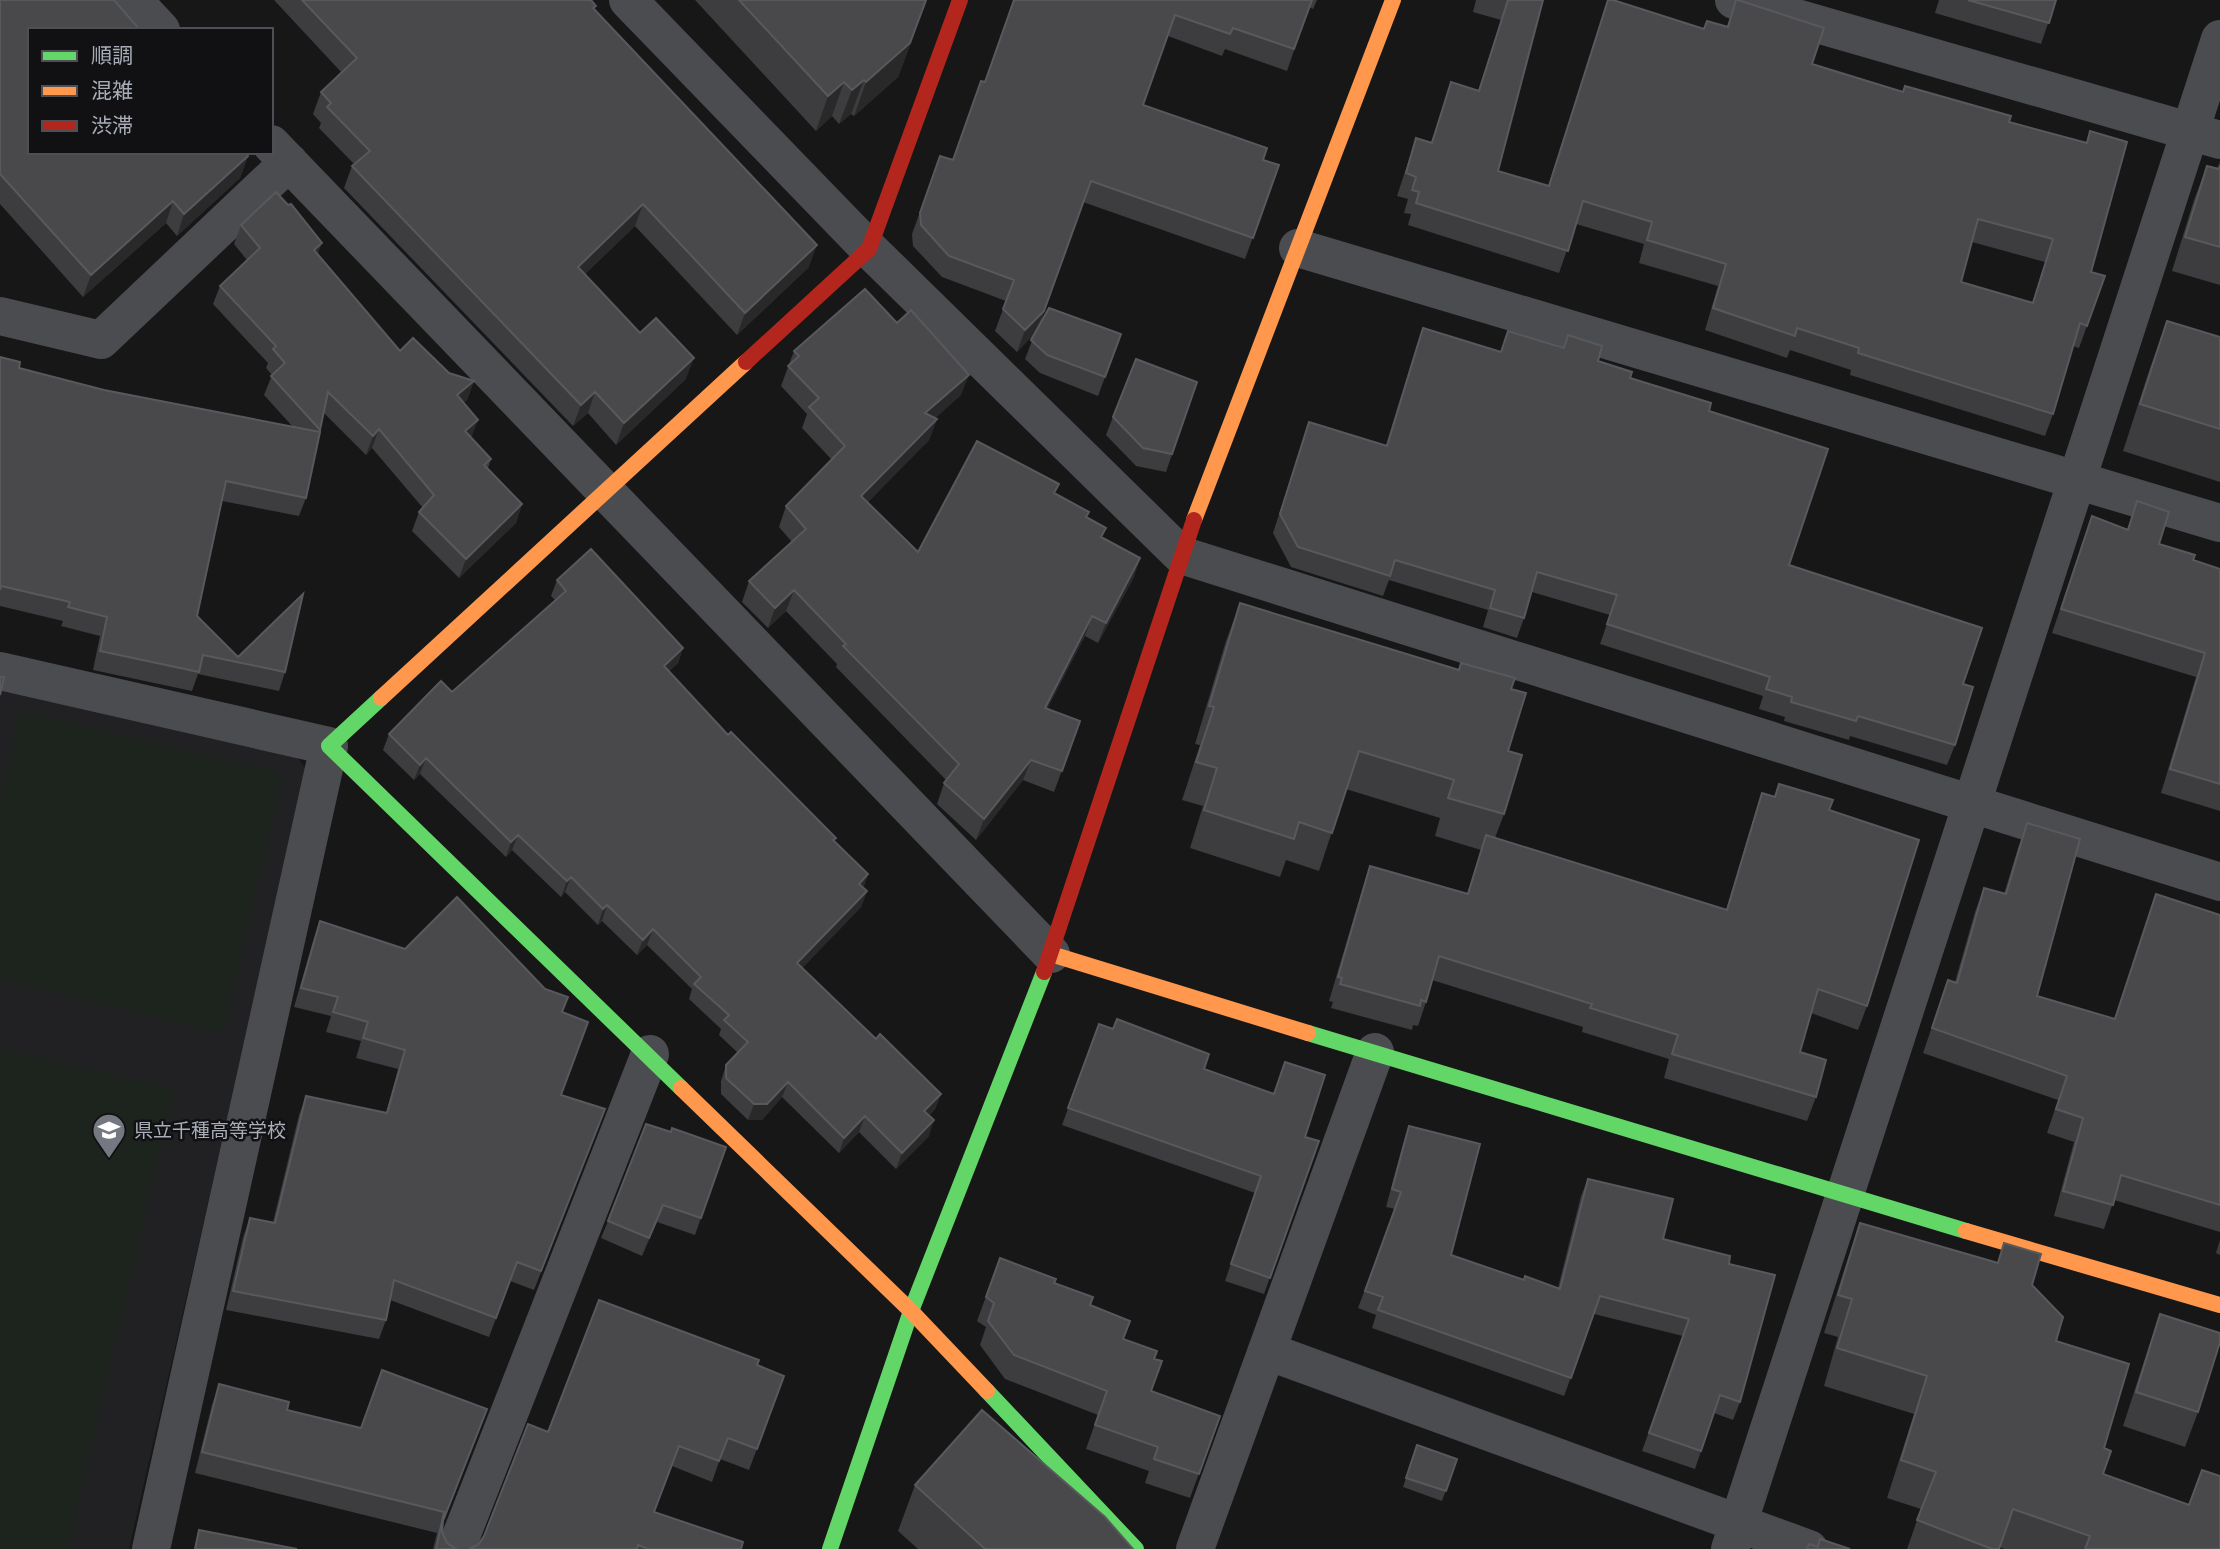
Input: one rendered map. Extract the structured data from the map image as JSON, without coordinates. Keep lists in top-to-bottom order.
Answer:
{
  "places": {
    "school or university": ["県立千種高等学校"]
  },
  "legend": ["順調", "混雑", "渋滞"]
}
